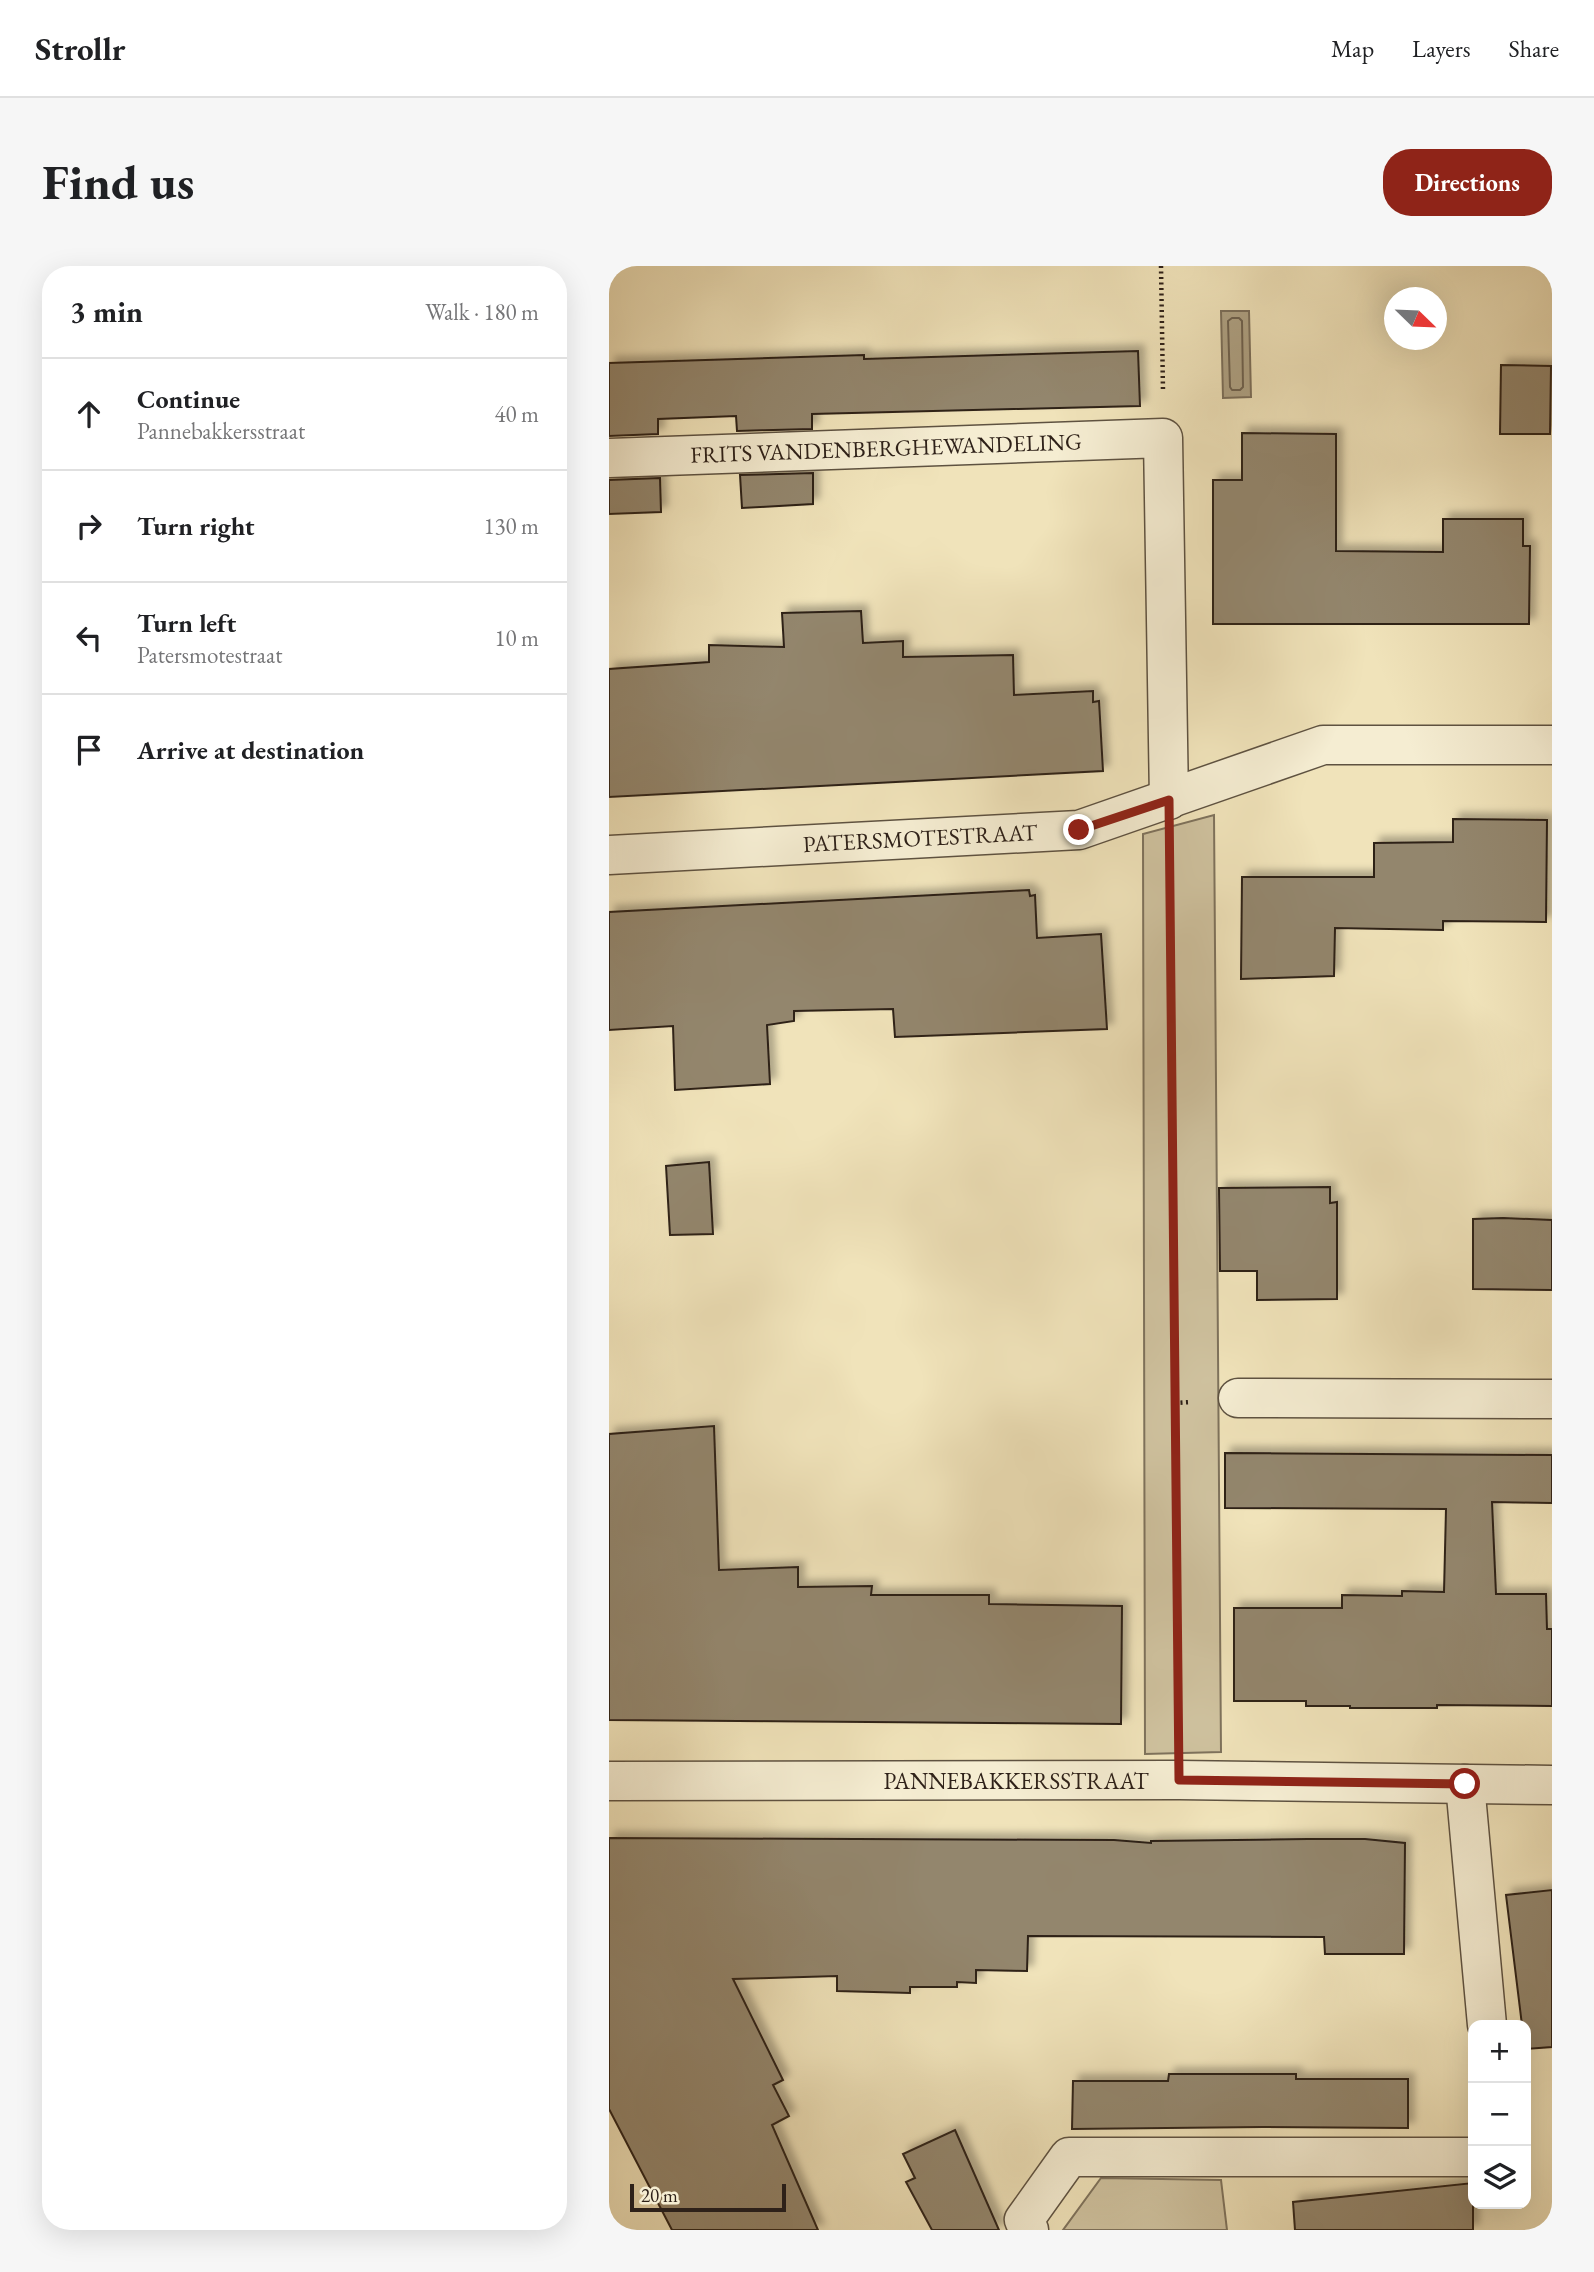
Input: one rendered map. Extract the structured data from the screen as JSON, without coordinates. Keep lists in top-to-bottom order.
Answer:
{
  "streets": {
    "street": ["FRITS VANDENBERGHEWANDELING", "PATERSMOTESTRAAT", "PANNEBAKKERSSTRAAT"]
  },
  "scale_bar": "20 m",
  "north": "bottom right",
  "page": {
    "header": "Strollr",
    "nav": ["Map", "Layers", "Share"],
    "buttons": "Directions",
    "title": "Find us",
    "heading": ["3 min", "Walk · 180 m"],
    "list": [
      ["Continue", "Pannebakkersstraat", "40 m"],
      ["Turn right", "130 m"],
      ["Turn left", "Patersmotestraat", "10 m"],
      "Arrive at destination"
    ],
    "map_buttons": ["+", "−"],
    "scale": "20 m"
  }
}
